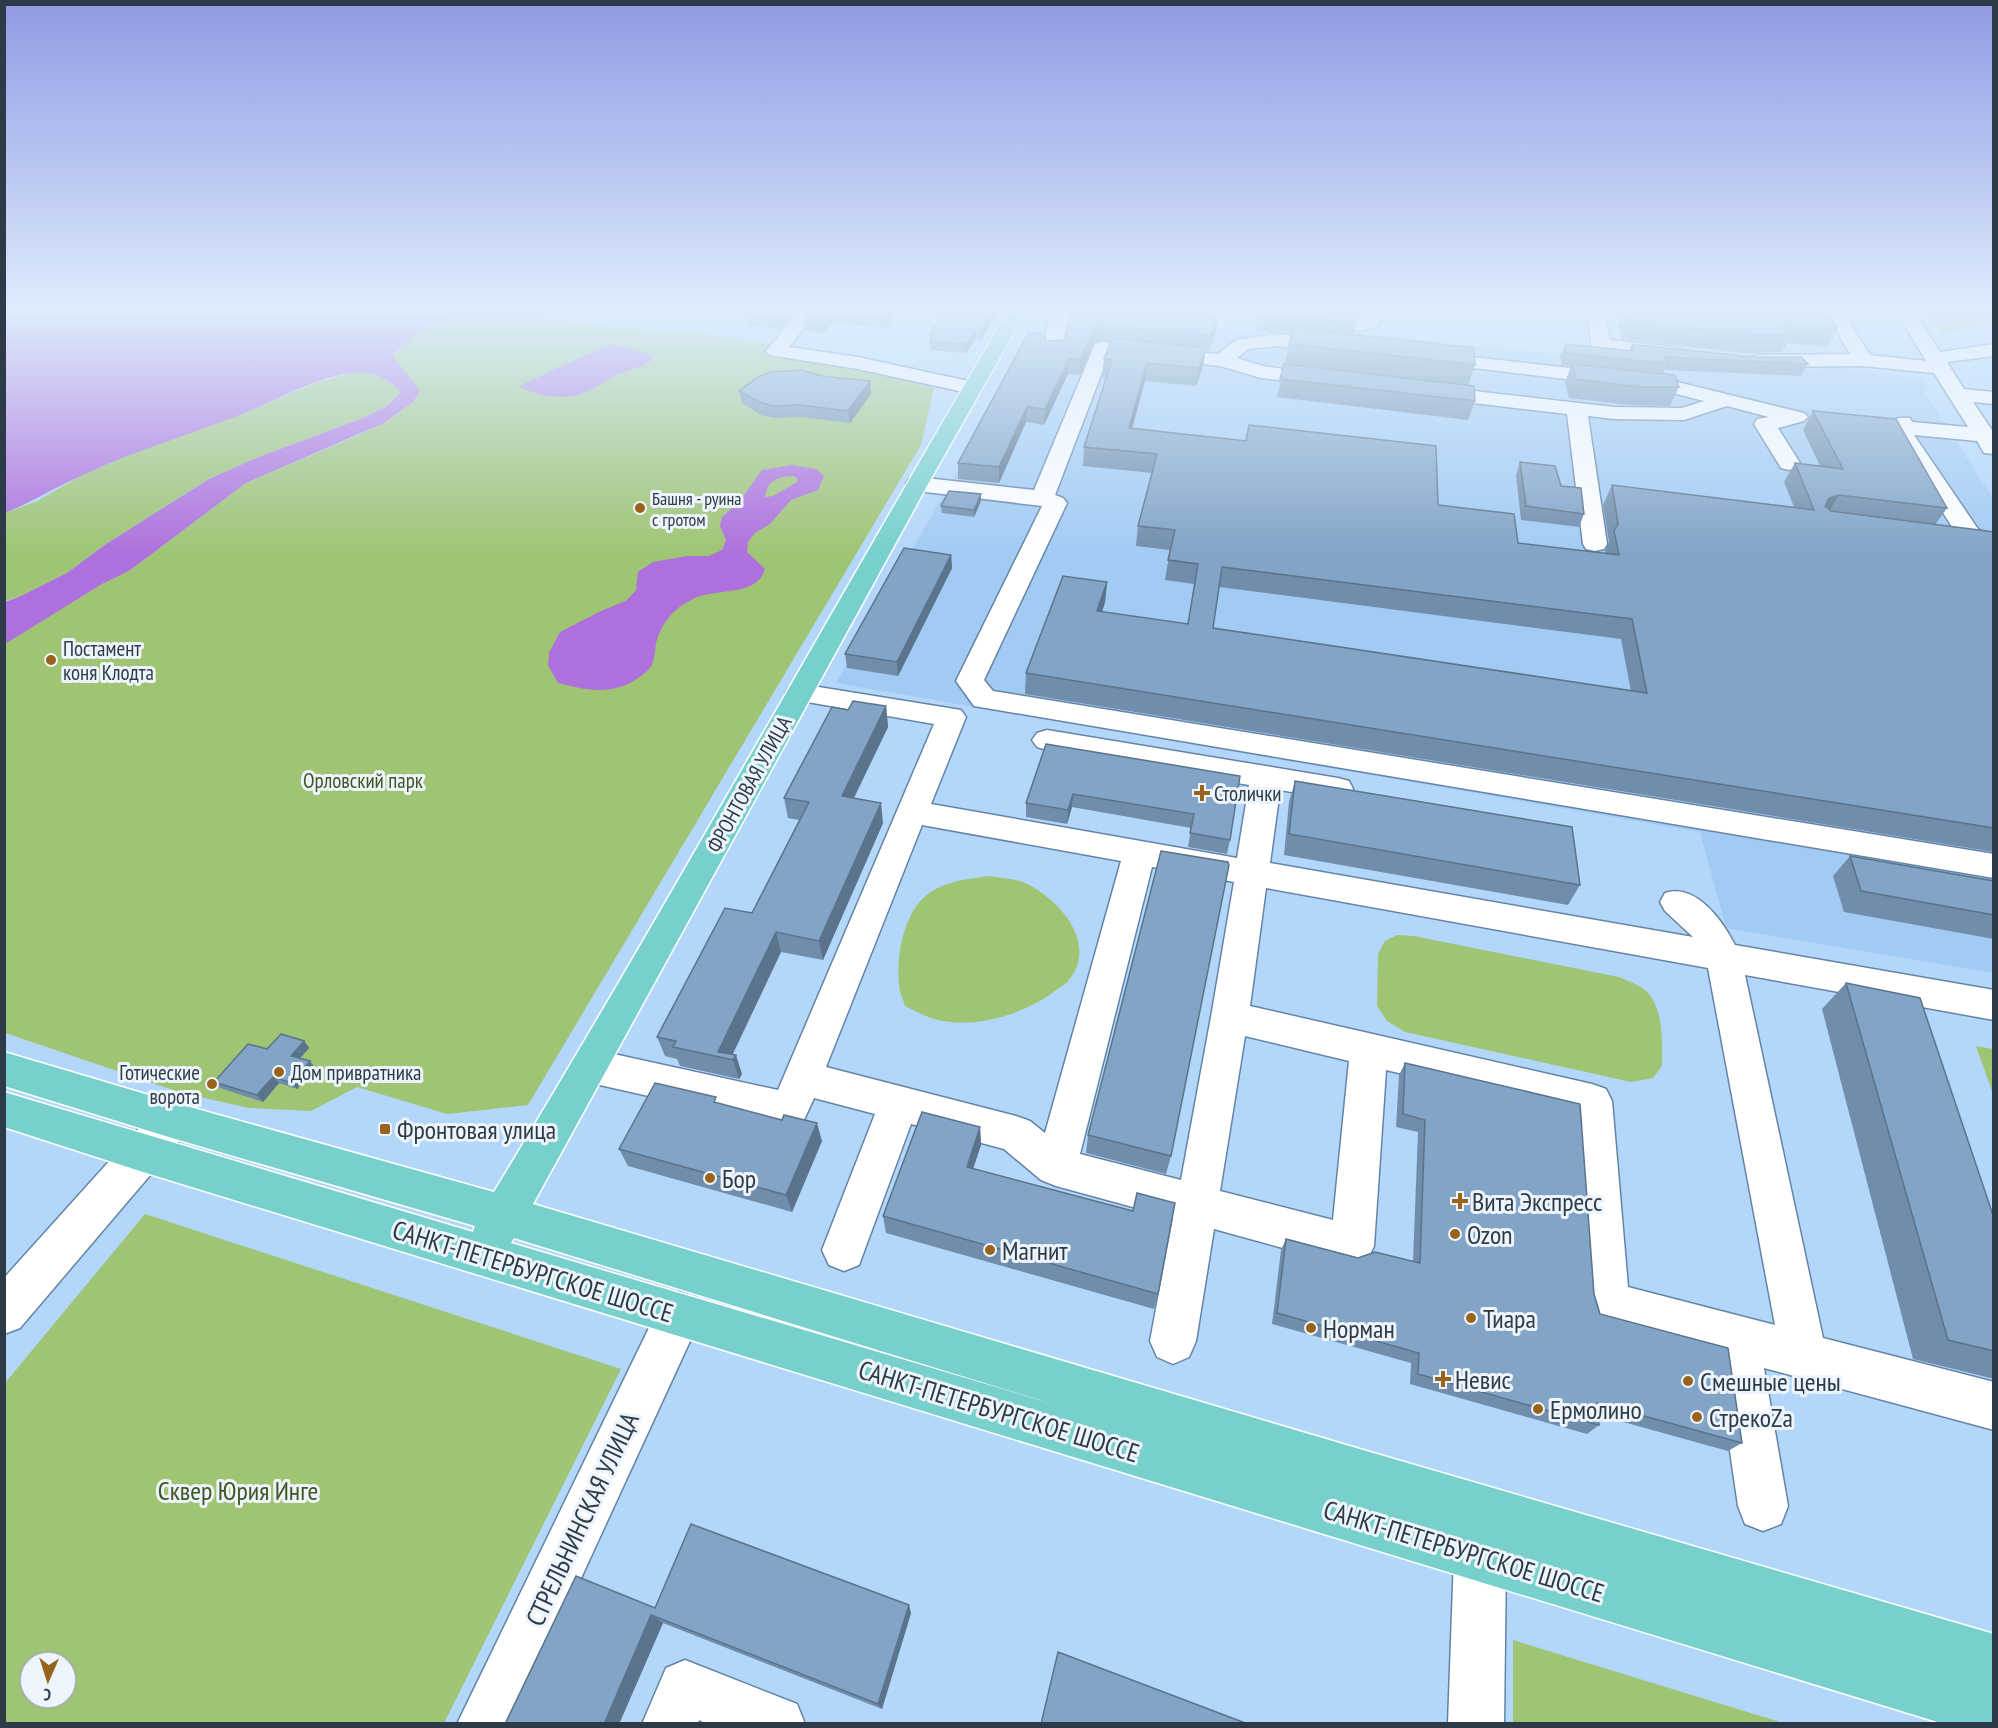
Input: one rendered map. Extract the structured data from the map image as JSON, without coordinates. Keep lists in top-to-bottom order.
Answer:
{
  "streets": {
    "main road": ["ФРОНТОВАЯ УЛИЦА", "САНКТ-ПЕТЕРБУРГСКОЕ ШОССЕ"],
    "street": ["СТРЕЛЬНИНСКАЯ УЛИЦА"]
  },
  "crossings": [
    ["ФРОНТОВАЯ УЛИЦА", "САНКТ-ПЕТЕРБУРГСКОЕ ШОССЕ"],
    ["САНКТ-ПЕТЕРБУРГСКОЕ ШОССЕ", "СТРЕЛЬНИНСКАЯ УЛИЦА"]
  ],
  "parks": ["Орловский парк", "Сквер Юрия Инге"],
  "places": {
    "other": [
      "Башня - руина с гротом",
      "Постамент коня Клодта",
      "Дом привратника",
      "Готические ворота",
      "Бор",
      "Ozon",
      "Магнит",
      "Тиара",
      "Норман",
      "Смешные цены",
      "Ермолино",
      "СтрекоZа"
    ],
    "health": ["Столички", "Вита Экспресс", "Невис"],
    "transit": ["Фронтовая улица"]
  },
  "north": "bottom"
}
